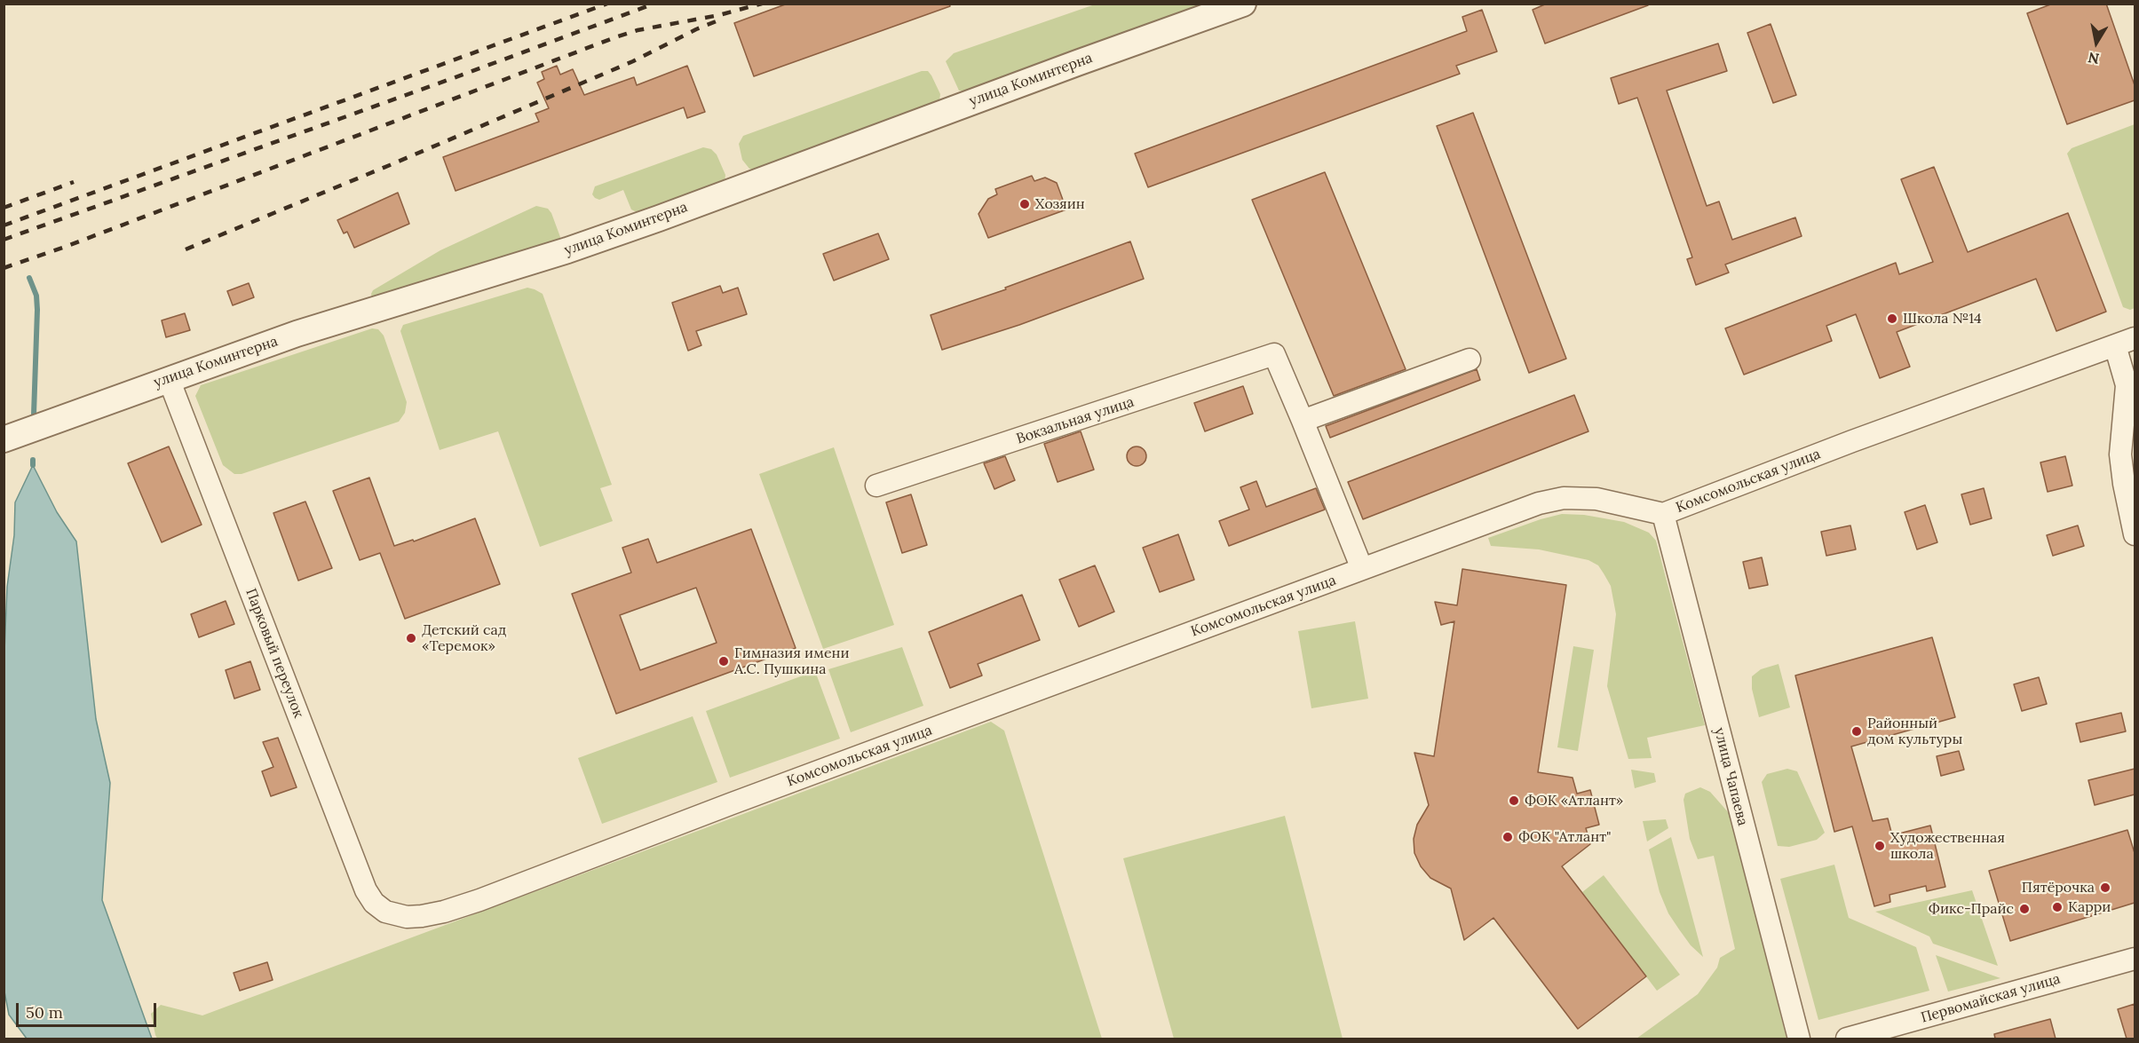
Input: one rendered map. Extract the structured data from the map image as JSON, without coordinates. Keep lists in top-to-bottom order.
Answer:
{
  "streets": {
    "street": [
      "улица Коминтерна",
      "Вокзальная улица",
      "Комсомольская улица",
      "Парковый переулок",
      "улица Чапаева",
      "Первомайская улица"
    ]
  },
  "crossings": [
    ["улица Коминтерна", "Парковый переулок"],
    ["Комсомольская улица", "Парковый переулок"],
    ["Комсомольская улица", "улица Чапаева"]
  ],
  "places": [
    "Хозяин",
    "Школа №14",
    "Детский сад «Теремок»",
    "Гимназия имени А.С. Пушкина",
    "Районный дом культуры",
    "ФОК «Атлант»",
    "ФОК \"Атлант\"",
    "Художественная школа",
    "Пятёрочка",
    "Карри",
    "Фикс-Прайс"
  ],
  "scale_bar": "50 m",
  "north": "bottom"
}
